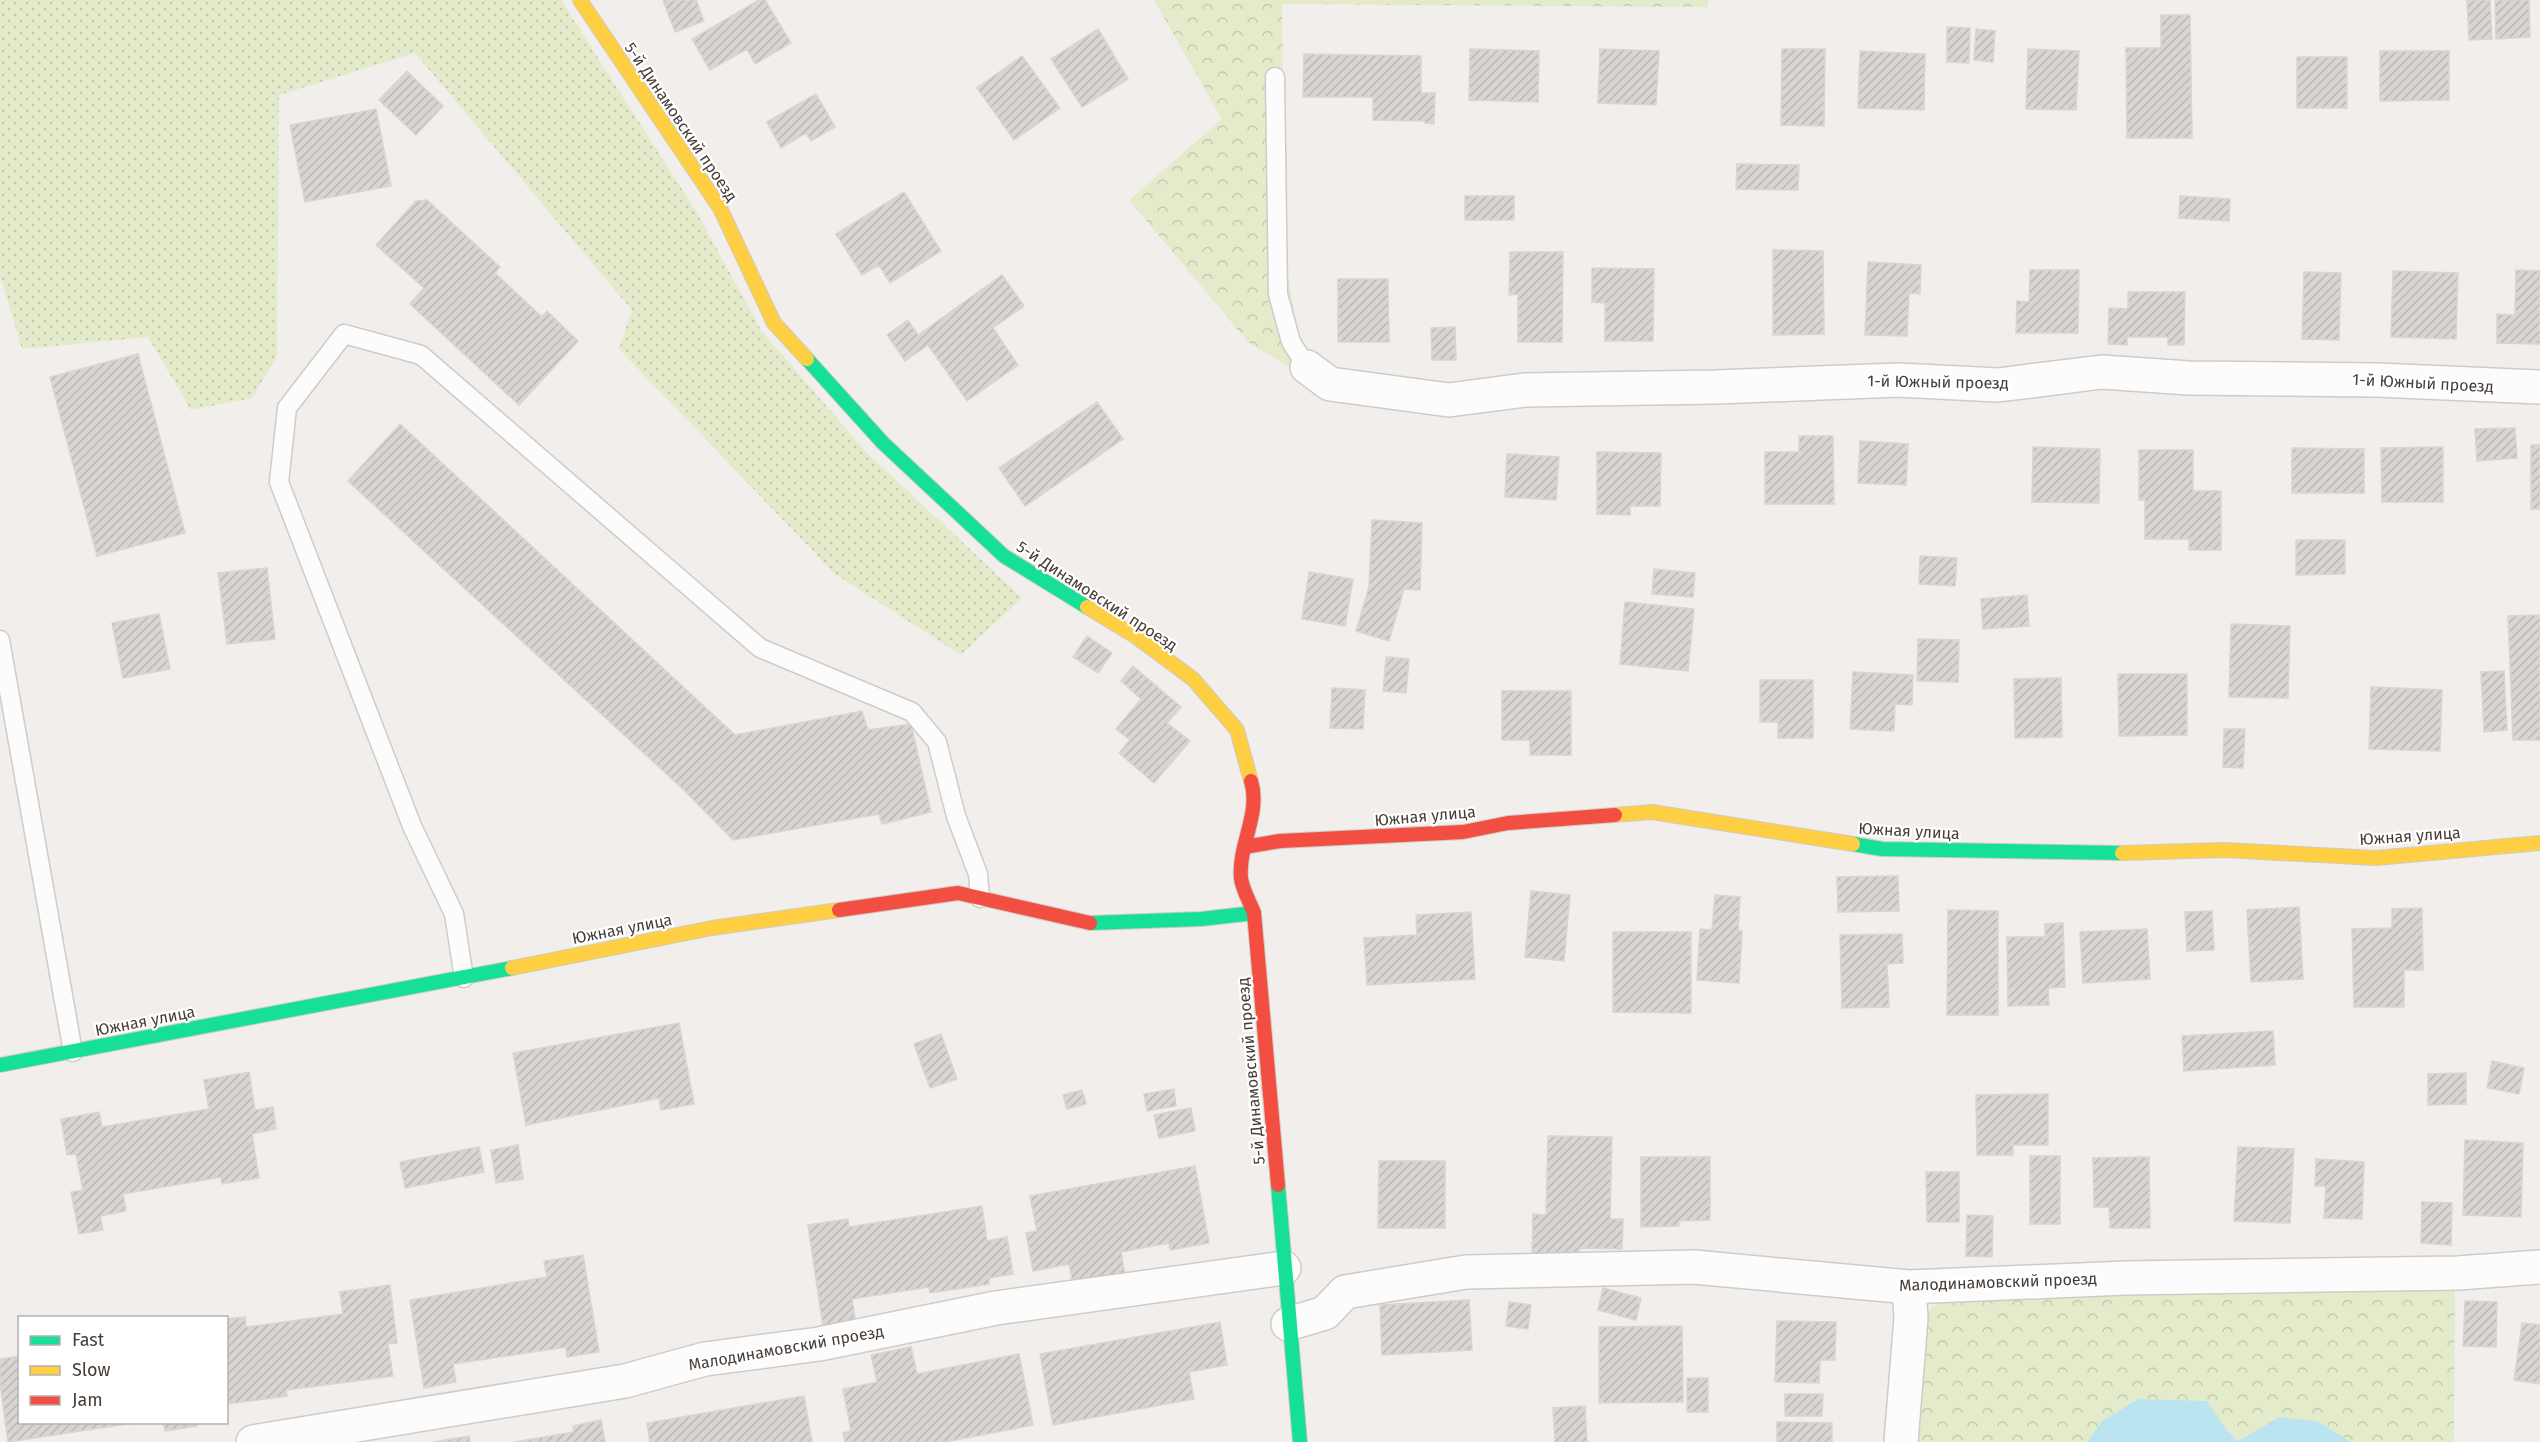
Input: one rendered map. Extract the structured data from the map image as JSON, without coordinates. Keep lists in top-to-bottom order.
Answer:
{
  "streets": {
    "street": [
      "5-й Динамовский проезд",
      "1-й Южный проезд",
      "Южная улица",
      "Малодинамовский проезд"
    ]
  },
  "crossings": [
    ["5-й Динамовский проезд", "Южная улица"],
    ["5-й Динамовский проезд", "Малодинамовский проезд"]
  ],
  "legend": ["Fast", "Slow", "Jam"]
}
